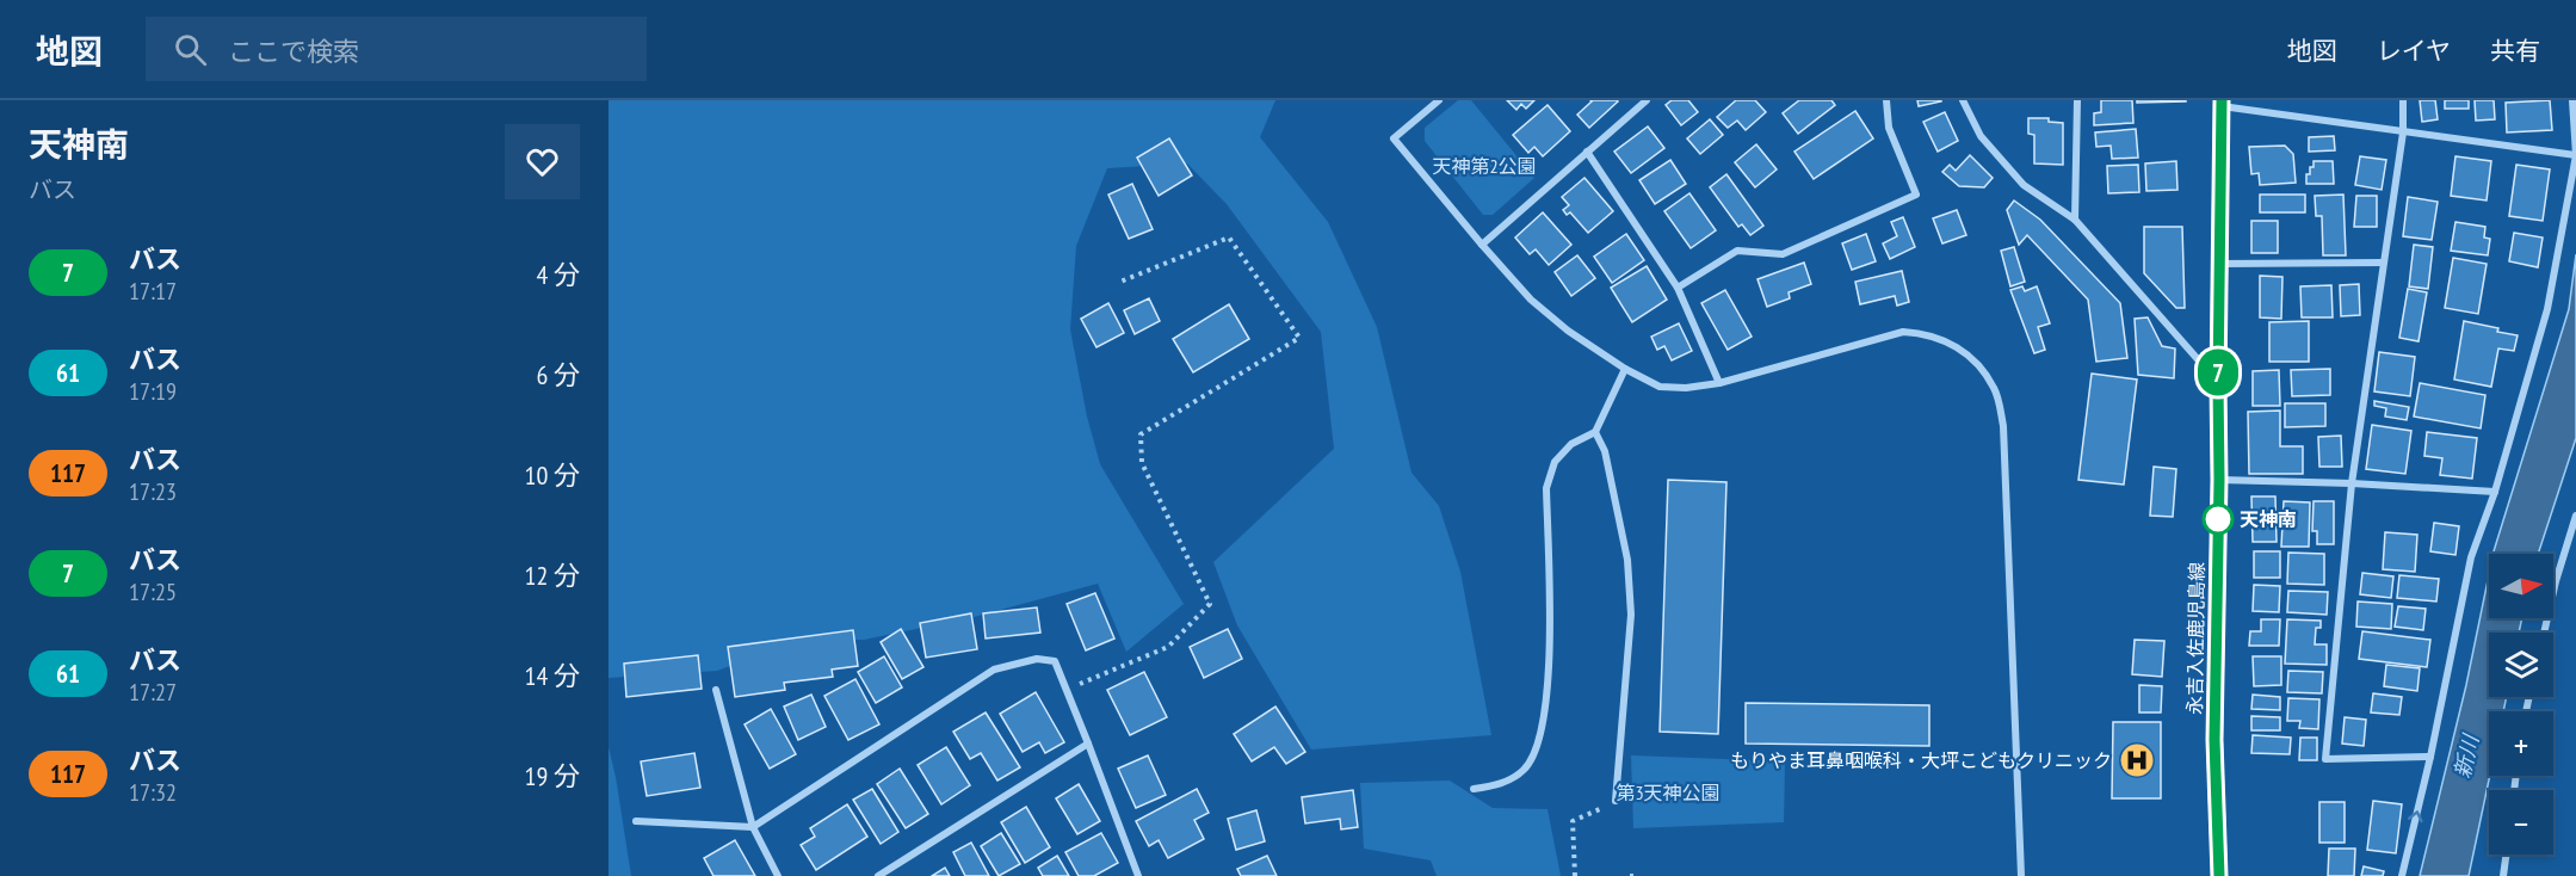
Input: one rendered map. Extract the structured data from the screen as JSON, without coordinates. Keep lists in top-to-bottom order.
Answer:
{
  "streets": {
    "main road": ["永吉入佐鹿児島線"]
  },
  "water": ["新川"],
  "parks": ["天神第2公園", "第3天神公園"],
  "places": {
    "other": ["天神南"],
    "hospital": ["もりやま耳鼻咽喉科・大坪こどもクリニック"]
  },
  "lines": ["bus line 7"],
  "north": "right",
  "page": {
    "header": "地図",
    "search": "ここで検索",
    "nav": ["地図", "レイヤ", "共有"],
    "heading": ["天神南", "バス"],
    "on_map": "7",
    "list": [
      {
        "mark": "7",
        "name": "バス",
        "note": "17:17",
        "value": "4 分"
      },
      {
        "mark": "61",
        "name": "バス",
        "note": "17:19",
        "value": "6 分"
      },
      {
        "mark": "117",
        "name": "バス",
        "note": "17:23",
        "value": "10 分"
      },
      {
        "mark": "7",
        "name": "バス",
        "note": "17:25",
        "value": "12 分"
      },
      {
        "mark": "61",
        "name": "バス",
        "note": "17:27",
        "value": "14 分"
      },
      {
        "mark": "117",
        "name": "バス",
        "note": "17:32",
        "value": "19 分"
      }
    ],
    "map_buttons": ["+", "−"]
  }
}
